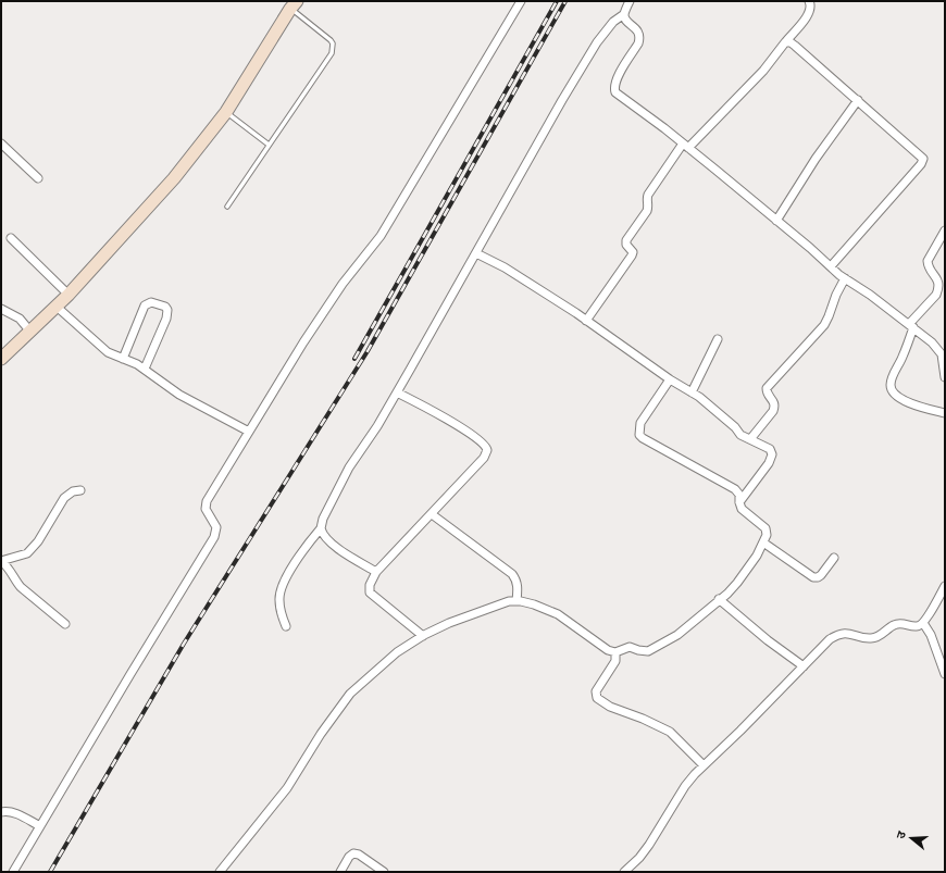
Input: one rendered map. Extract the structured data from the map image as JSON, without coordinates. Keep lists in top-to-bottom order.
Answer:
{
  "north": "left"
}
